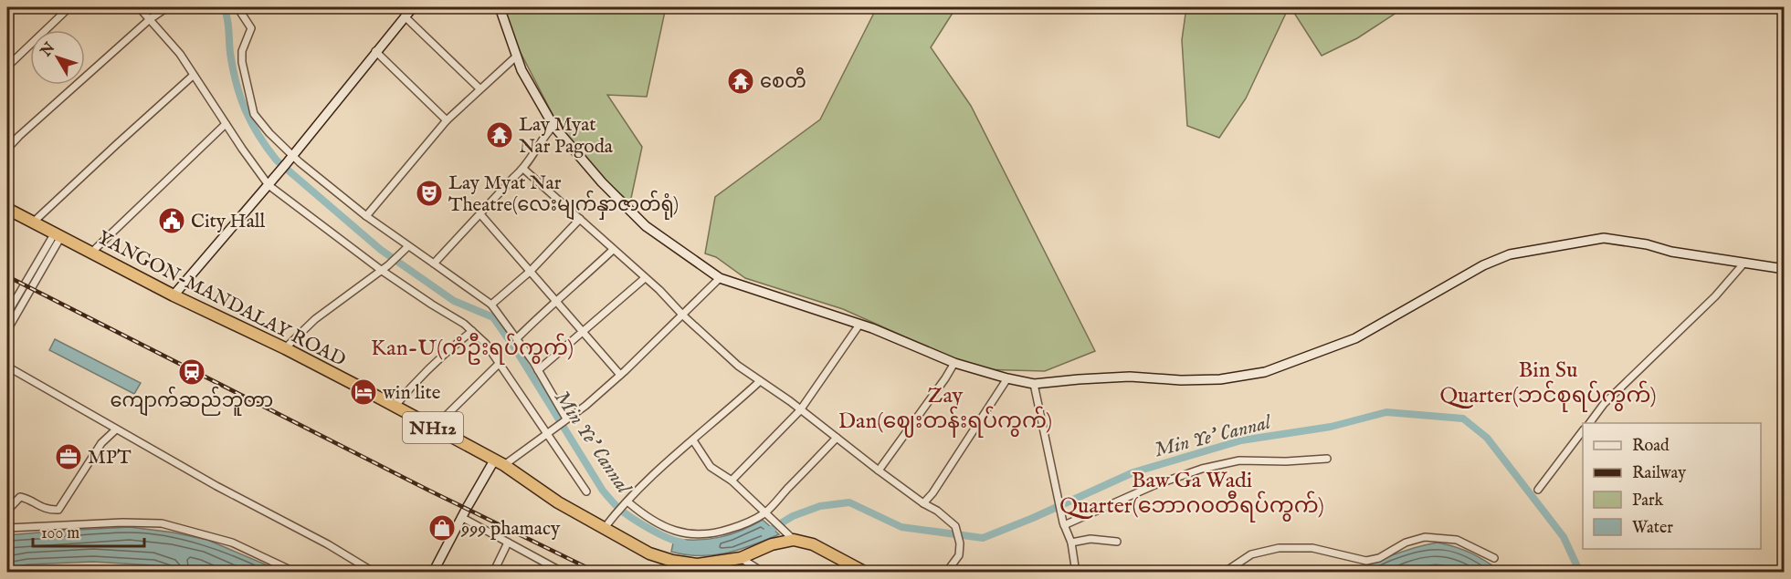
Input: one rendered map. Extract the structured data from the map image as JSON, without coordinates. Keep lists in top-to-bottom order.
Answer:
{
  "streets": {
    "highway": ["YANGON-MANDALAY ROAD", "NH12"]
  },
  "districts": [
    "Kan-U(ကံဦးရပ်ကွက်)",
    "Bin Su Quarter(ဘင်စုရပ်ကွက်)",
    "Zay Dan(ဈေးတန်းရပ်ကွက်)",
    "Baw Ga Wadi Quarter(ဘောဂ၀တီရပ်ကွက်)"
  ],
  "water": ["Min Ye' Cannal"],
  "places": {
    "temple": ["စေတီ", "Lay Myat Nar Pagoda"],
    "theatre": ["Lay Myat Nar Theatre(လေးမျက်နှာဇာတ်ရုံ)"],
    "public building": ["City Hall"],
    "station": ["ကျောက်ဆည်ဘူတာ"],
    "hotel": ["win lite"],
    "office": ["MPT"],
    "shop": ["999 phamacy"]
  },
  "legend": [
    "Road",
    "Railway",
    "Park",
    "Water"
  ],
  "scale_bar": "100 m",
  "north": "top left"
}
